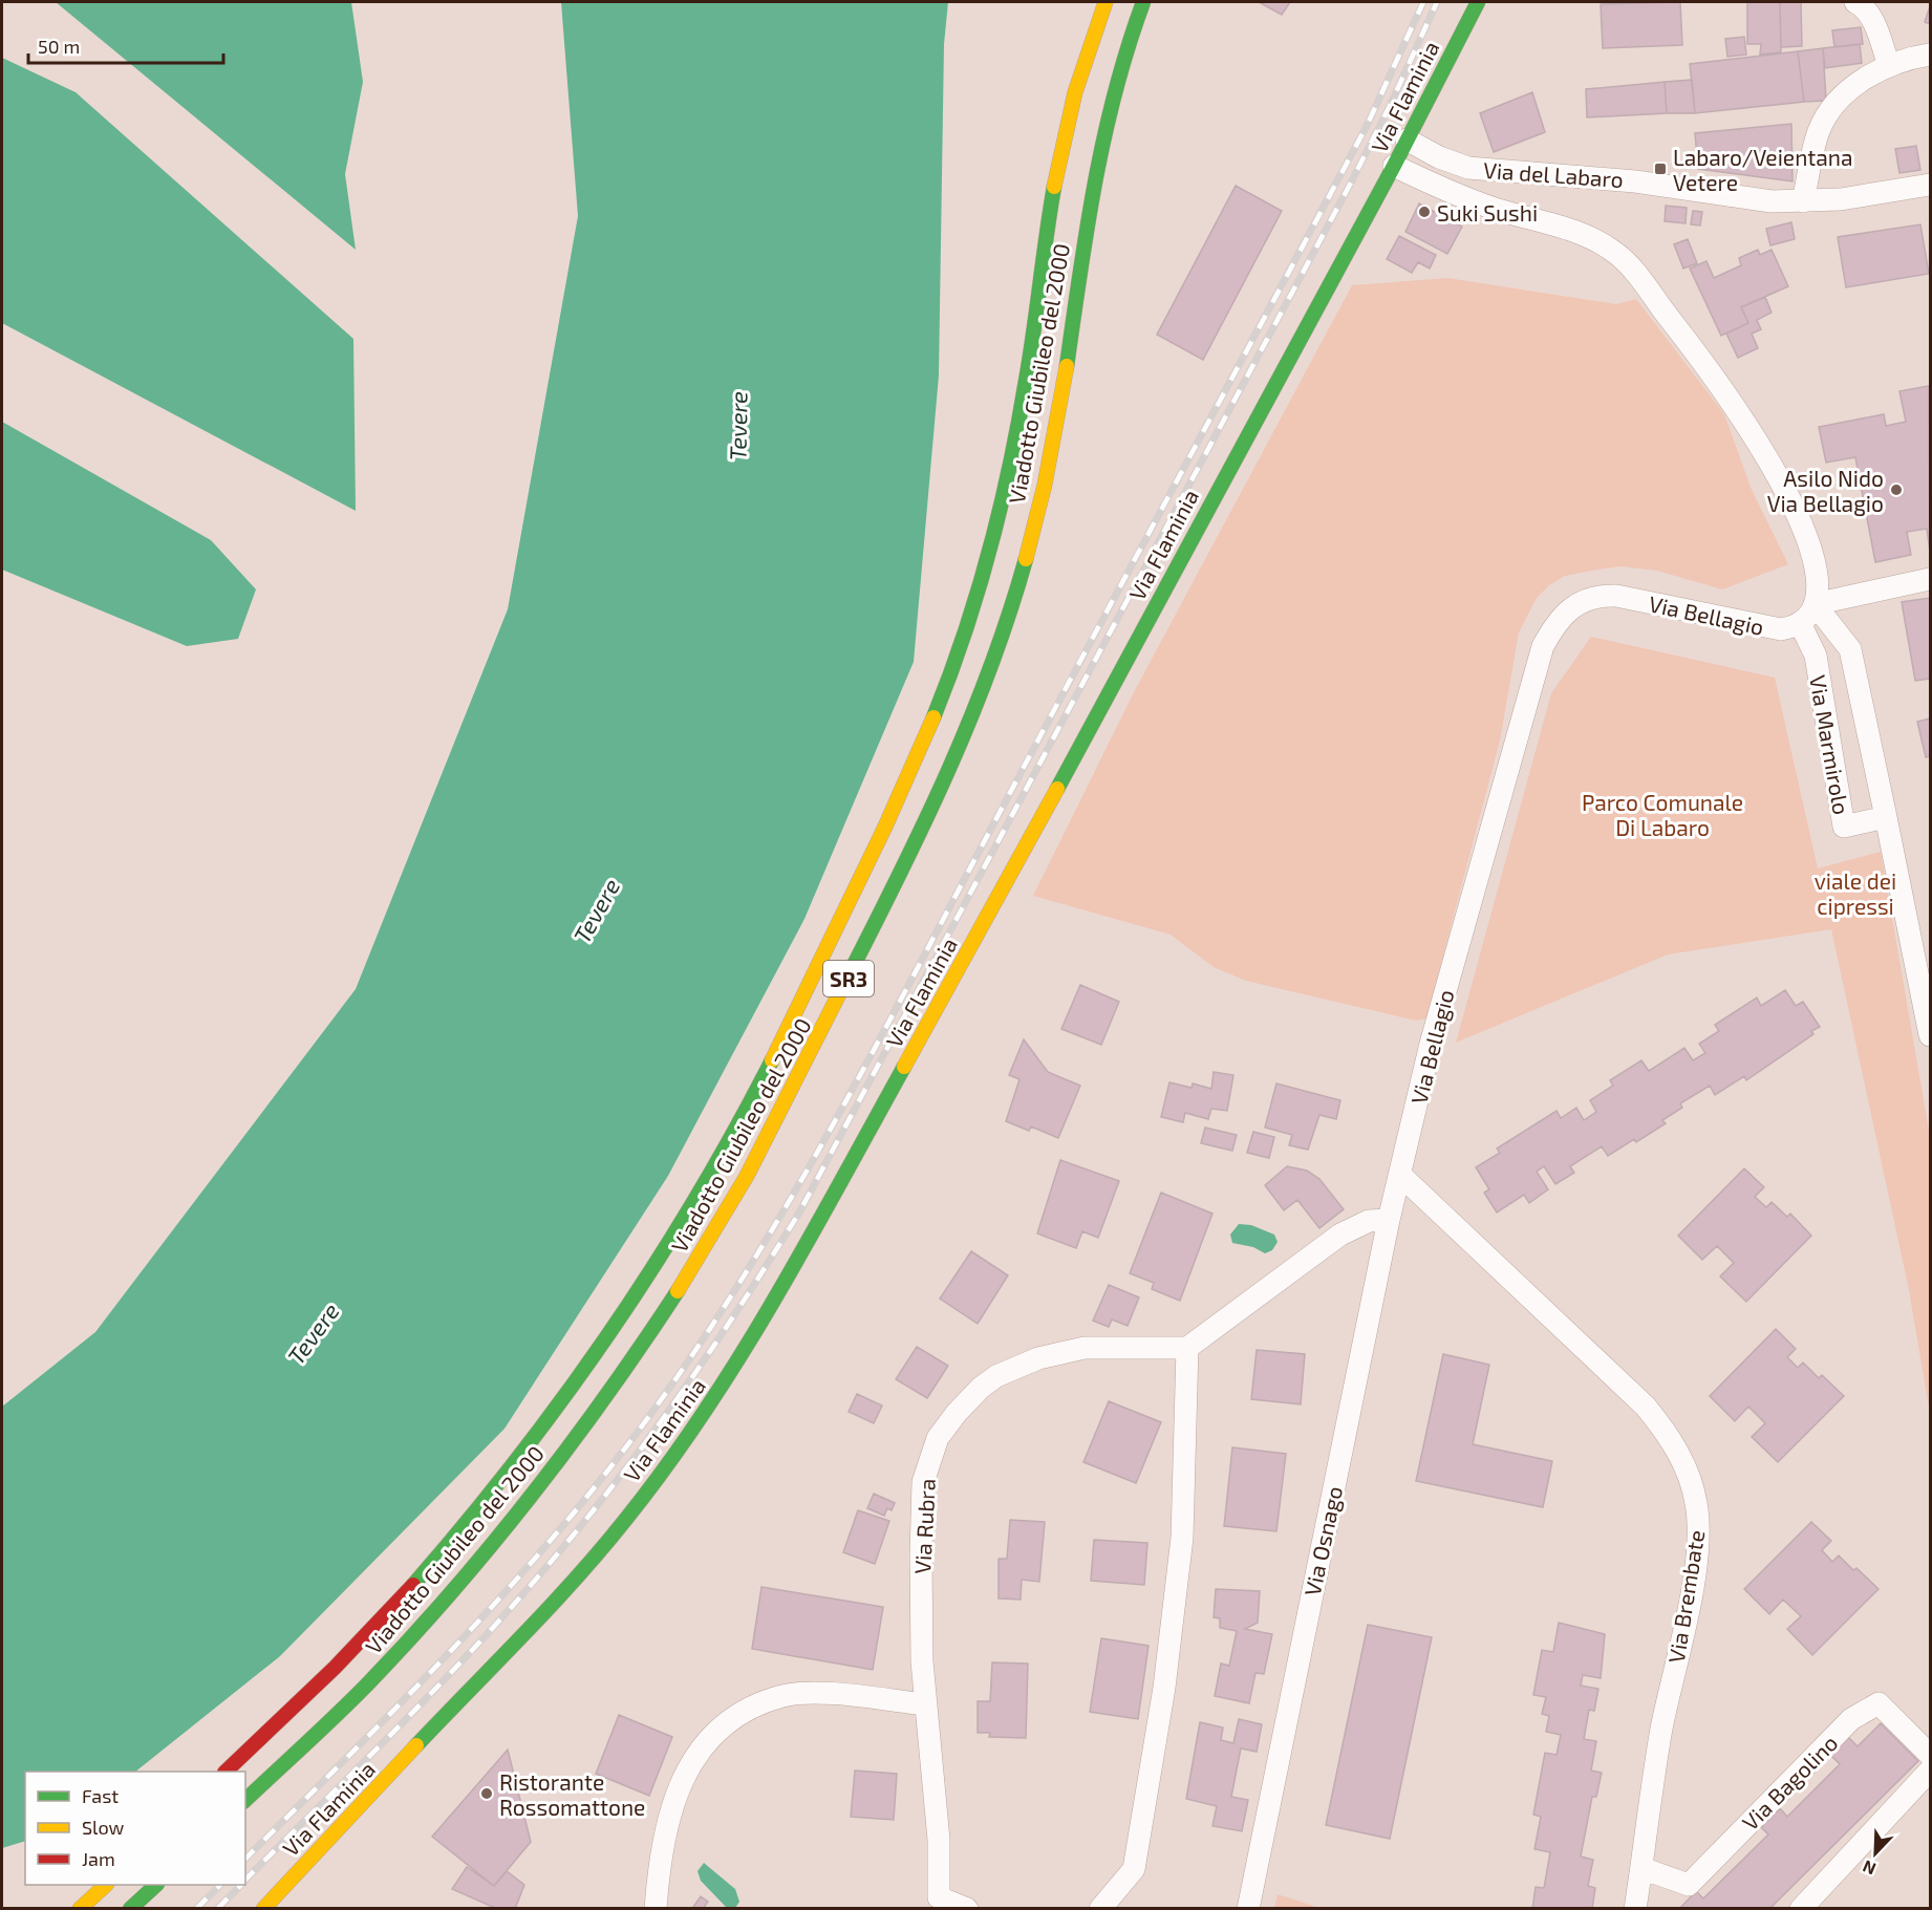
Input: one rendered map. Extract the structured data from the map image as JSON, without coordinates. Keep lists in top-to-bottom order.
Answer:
{
  "streets": {
    "main road": ["Via Flaminia", "Viadotto Giubileo del 2000", "SR3"],
    "street": [
      "Via del Labaro",
      "Via Bellagio",
      "Via Marmirolo",
      "Via Rubra",
      "Via Osnago",
      "Via Brembate",
      "Via Bagolino"
    ]
  },
  "crossings": [
    ["Via Flaminia", "Via del Labaro"],
    ["Via Bellagio", "Via Marmirolo"],
    ["Via Bellagio", "Via Osnago"],
    ["Via Bellagio", "Via Brembate"],
    ["Via Osnago", "Via Brembate"],
    ["Via Brembate", "Via Bagolino"]
  ],
  "water": ["Tevere"],
  "parks": ["Parco Comunale Di Labaro", "viale dei cipressi"],
  "places": {
    "transit": ["Labaro/Veientana Vetere"],
    "other": ["Suki Sushi", "Asilo Nido Via Bellagio", "Ristorante Rossomattone"]
  },
  "legend": ["Fast", "Slow", "Jam"],
  "scale_bar": "50 m",
  "north": "bottom left"
}
